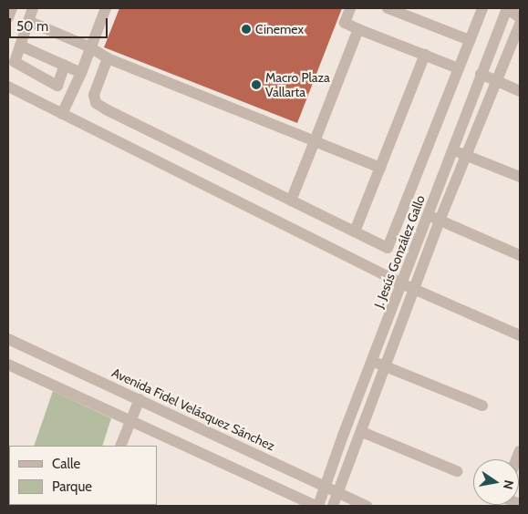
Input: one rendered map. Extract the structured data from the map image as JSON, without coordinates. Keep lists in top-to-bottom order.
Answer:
{
  "streets": {
    "street": ["J. Jesús González Gallo", "Avenida Fidel Velásquez Sánchez"]
  },
  "crossings": [
    ["J. Jesús González Gallo", "Avenida Fidel Velásquez Sánchez"]
  ],
  "places": ["Cinemex", "Macro Plaza Vallarta"],
  "legend": ["Calle", "Parque"],
  "scale_bar": "50 m",
  "north": "right"
}
